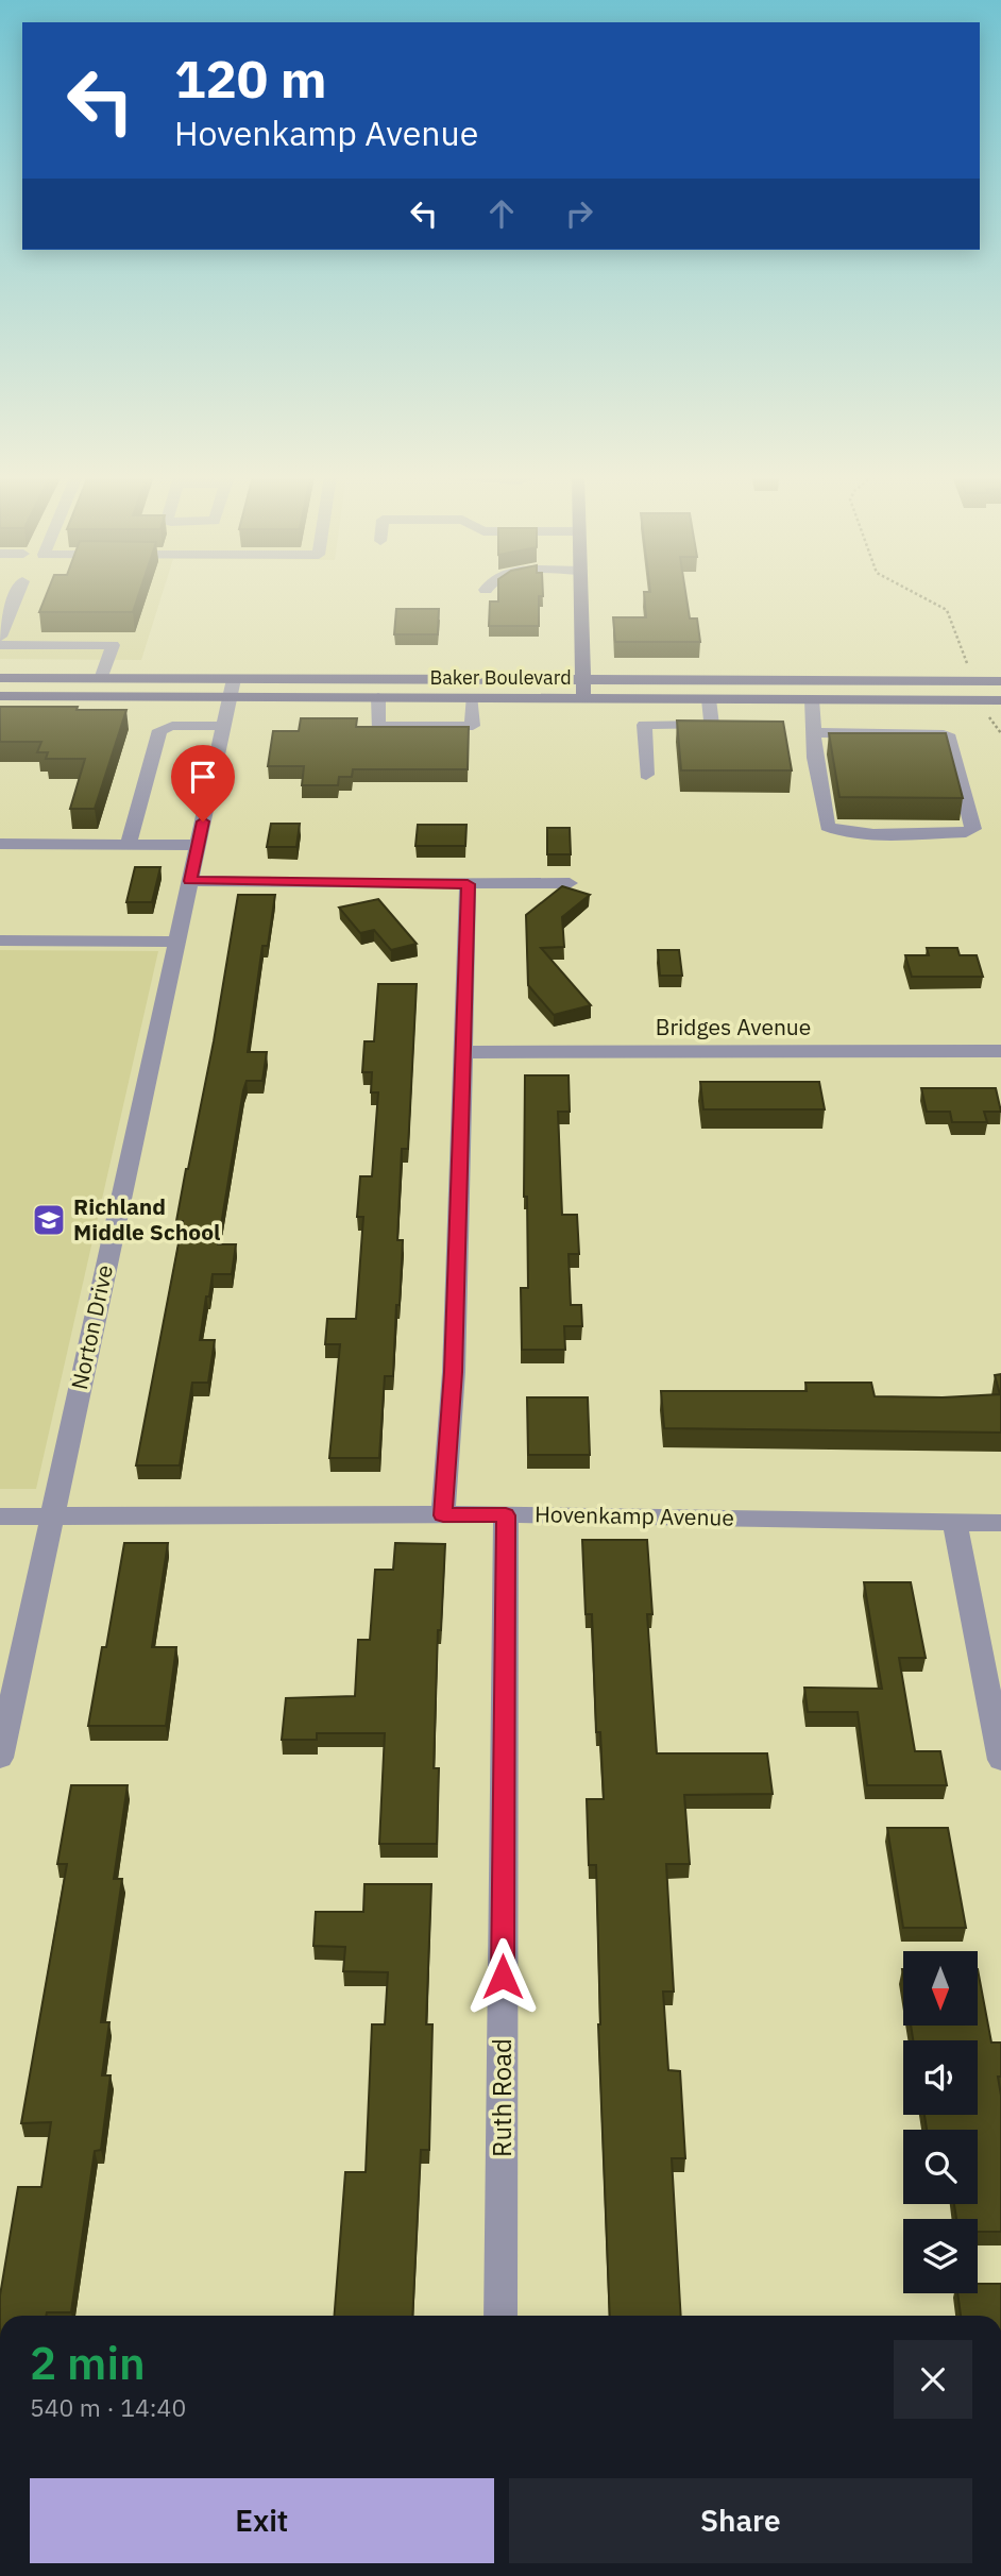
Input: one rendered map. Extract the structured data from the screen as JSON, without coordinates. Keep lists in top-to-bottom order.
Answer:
{
  "streets": {
    "main road": ["Baker Boulevard"],
    "street": [
      "Bridges Avenue",
      "Norton Drive",
      "Hovenkamp Avenue",
      "Ruth Road"
    ]
  },
  "crossings": [
    ["Baker Boulevard", "Norton Drive"],
    ["Norton Drive", "Hovenkamp Avenue"],
    ["Hovenkamp Avenue", "Ruth Road"]
  ],
  "places": {
    "school or university": ["Richland Middle School"]
  },
  "north": "bottom",
  "page": {
    "turn": ["120 m", "Hovenkamp Avenue"],
    "heading": ["2 min", "540 m · 14:40"],
    "buttons": ["Exit", "Share"]
  }
}
